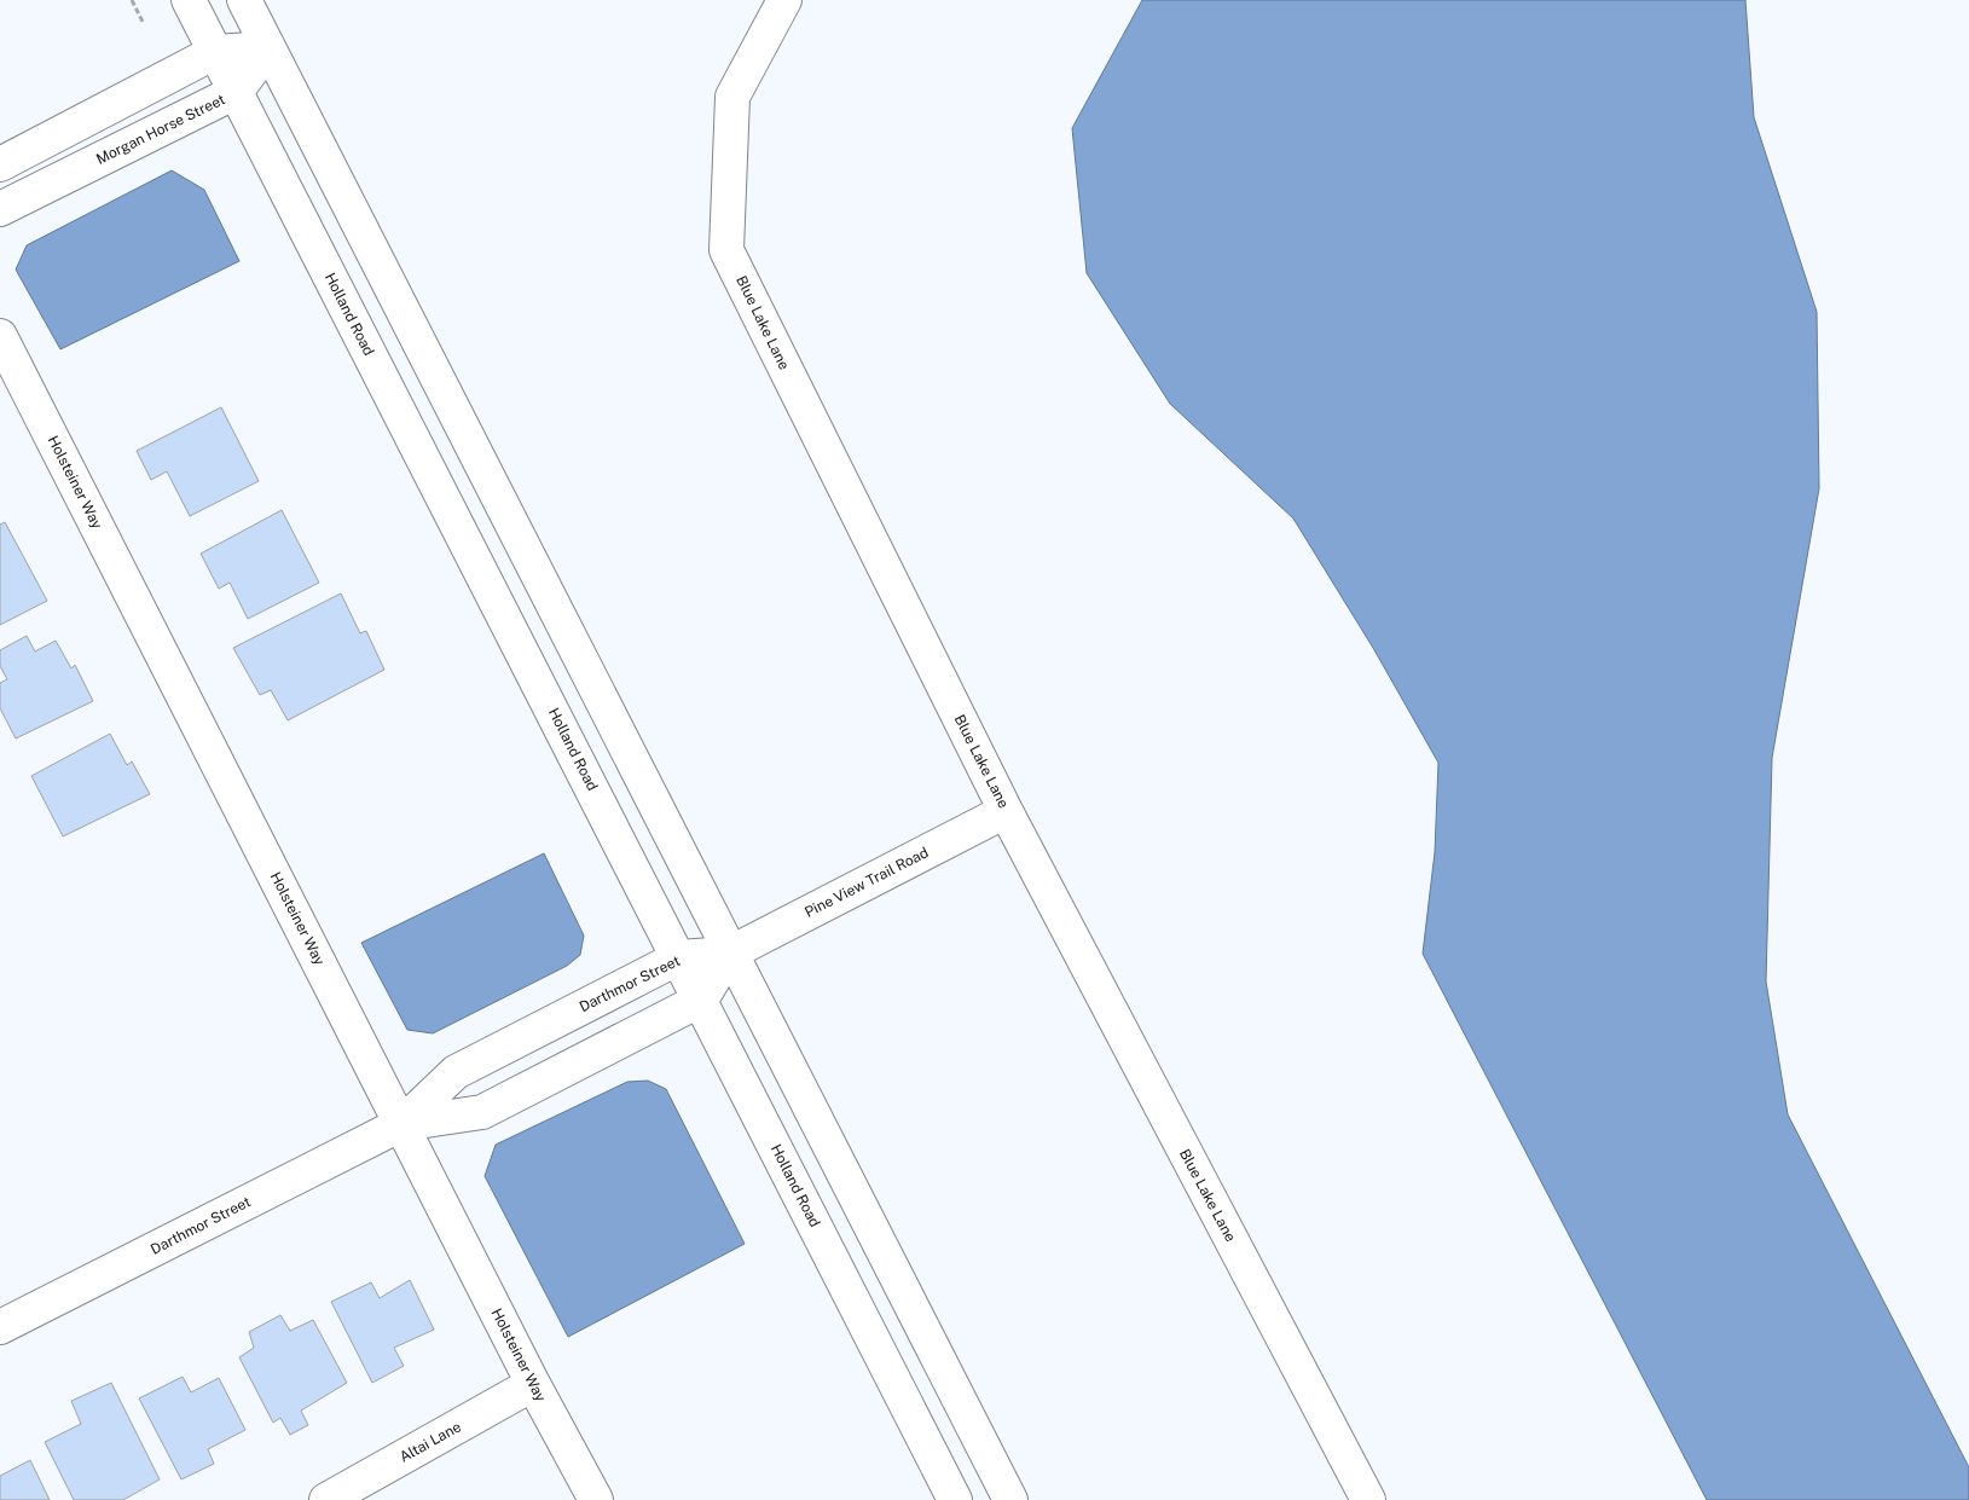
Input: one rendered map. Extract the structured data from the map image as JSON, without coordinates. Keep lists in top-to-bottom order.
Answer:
{
  "streets": {
    "street": [
      "Morgan Horse Street",
      "Holland Road",
      "Blue Lake Lane",
      "Holsteiner Way",
      "Pine View Trail Road",
      "Darthmor Street",
      "Altai Lane"
    ]
  },
  "crossings": [
    ["Morgan Horse Street", "Holland Road"],
    ["Holland Road", "Darthmor Street"],
    ["Blue Lake Lane", "Pine View Trail Road"],
    ["Holsteiner Way", "Darthmor Street"],
    ["Holsteiner Way", "Altai Lane"],
    ["Pine View Trail Road", "Darthmor Street"]
  ]
}
